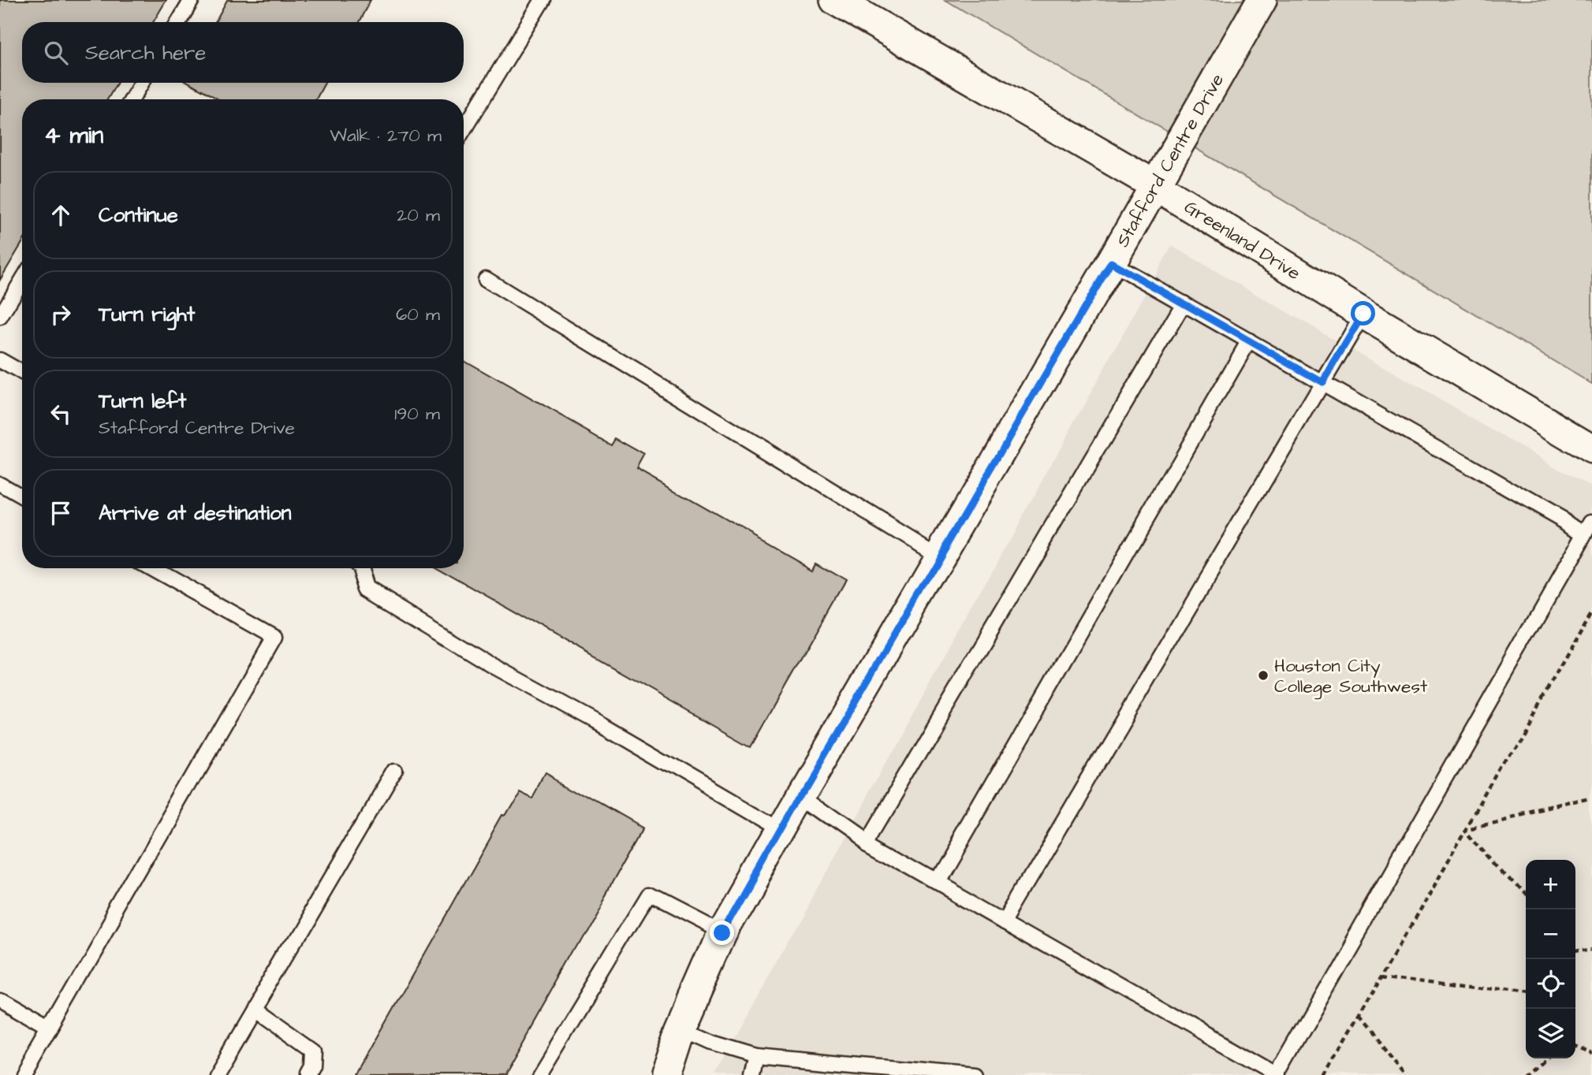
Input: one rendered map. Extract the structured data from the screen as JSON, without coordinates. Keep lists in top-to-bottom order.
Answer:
{
  "streets": {
    "street": ["Stafford Centre Drive", "Greenland Drive"]
  },
  "crossings": [
    ["Stafford Centre Drive", "Greenland Drive"]
  ],
  "places": ["Houston City College Southwest"],
  "page": {
    "search": "Search here",
    "heading": ["4 min", "Walk · 270 m"],
    "list": [
      ["Continue", "20 m"],
      ["Turn right", "60 m"],
      ["Turn left", "Stafford Centre Drive", "190 m"],
      "Arrive at destination"
    ],
    "map_buttons": ["+", "−"]
  }
}
